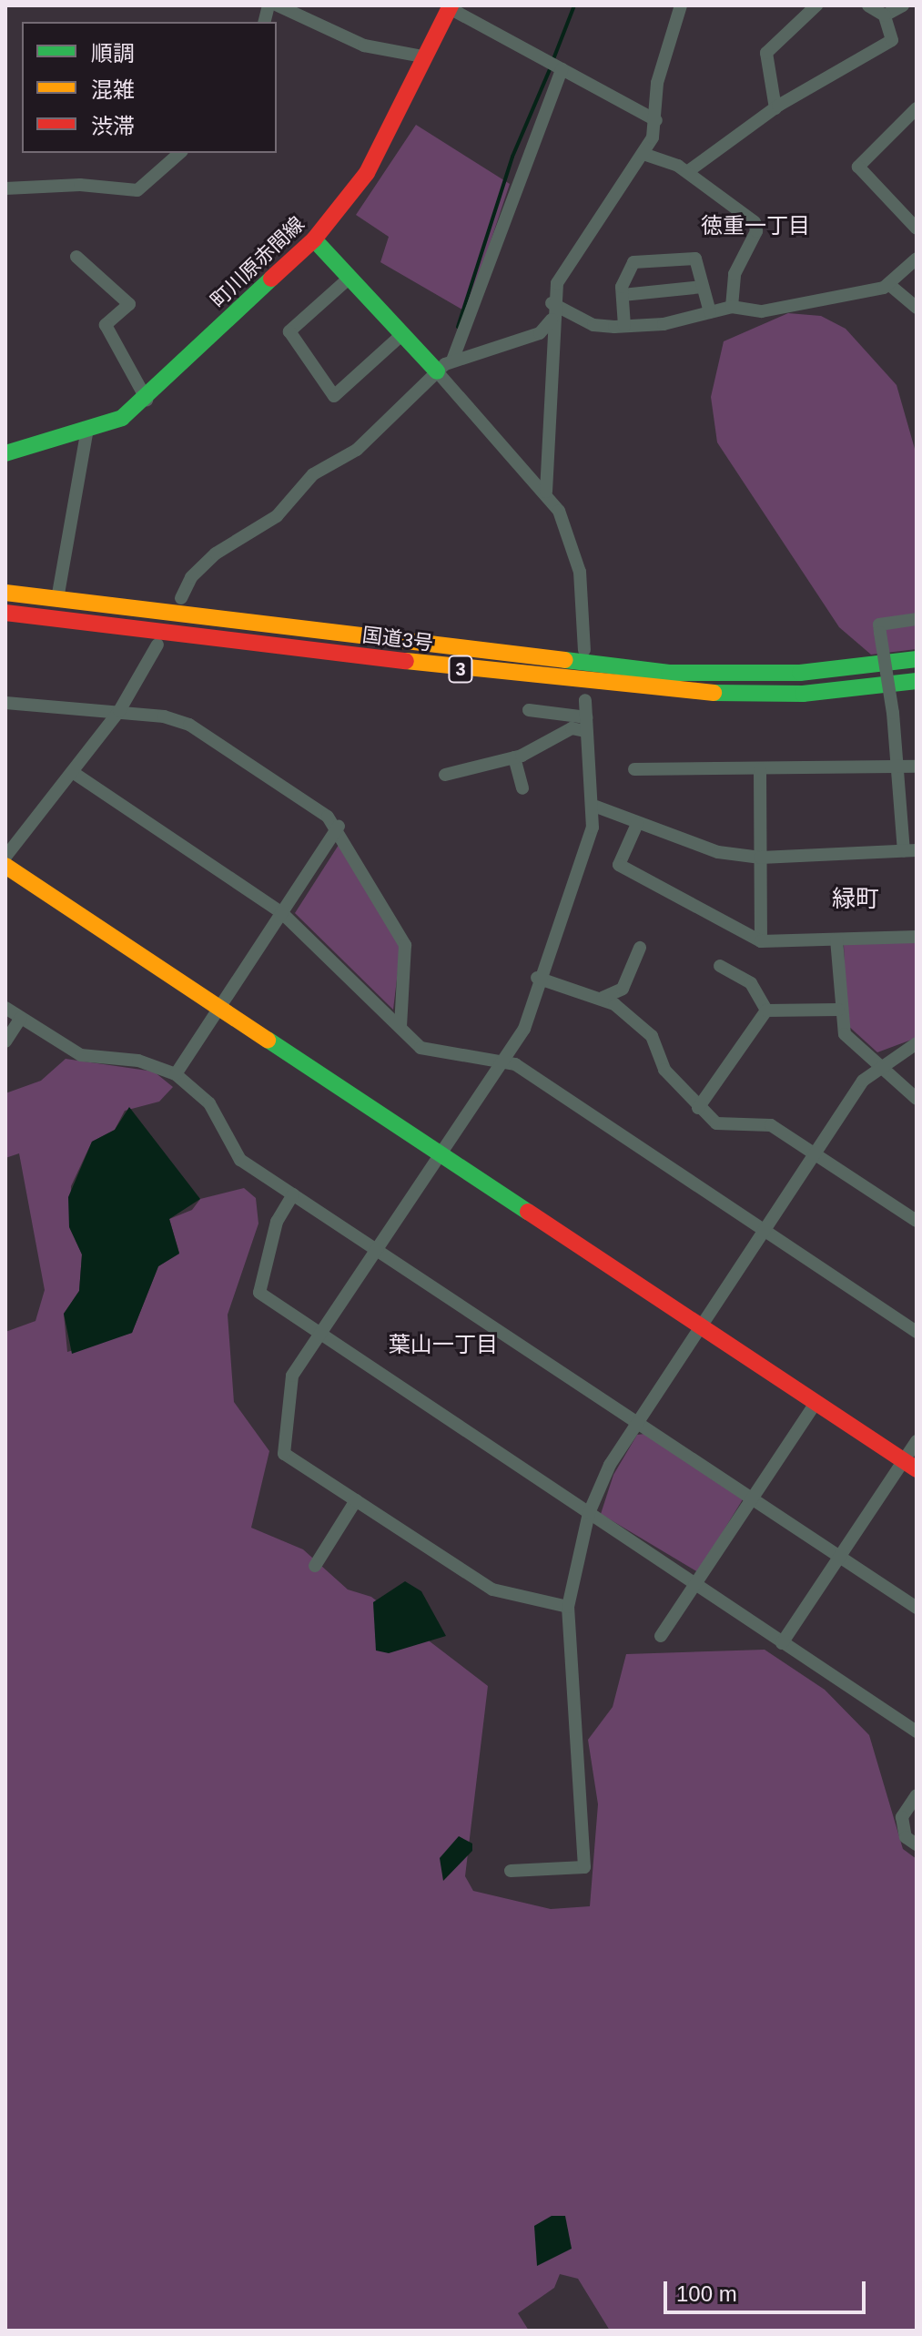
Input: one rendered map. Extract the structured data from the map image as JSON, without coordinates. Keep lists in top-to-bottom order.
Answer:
{
  "streets": {
    "main road": ["町川原赤間線", "国道3号", "3"]
  },
  "districts": ["徳重一丁目", "緑町", "葉山一丁目"],
  "legend": ["順調", "混雑", "渋滞"],
  "scale_bar": "100 m"
}
